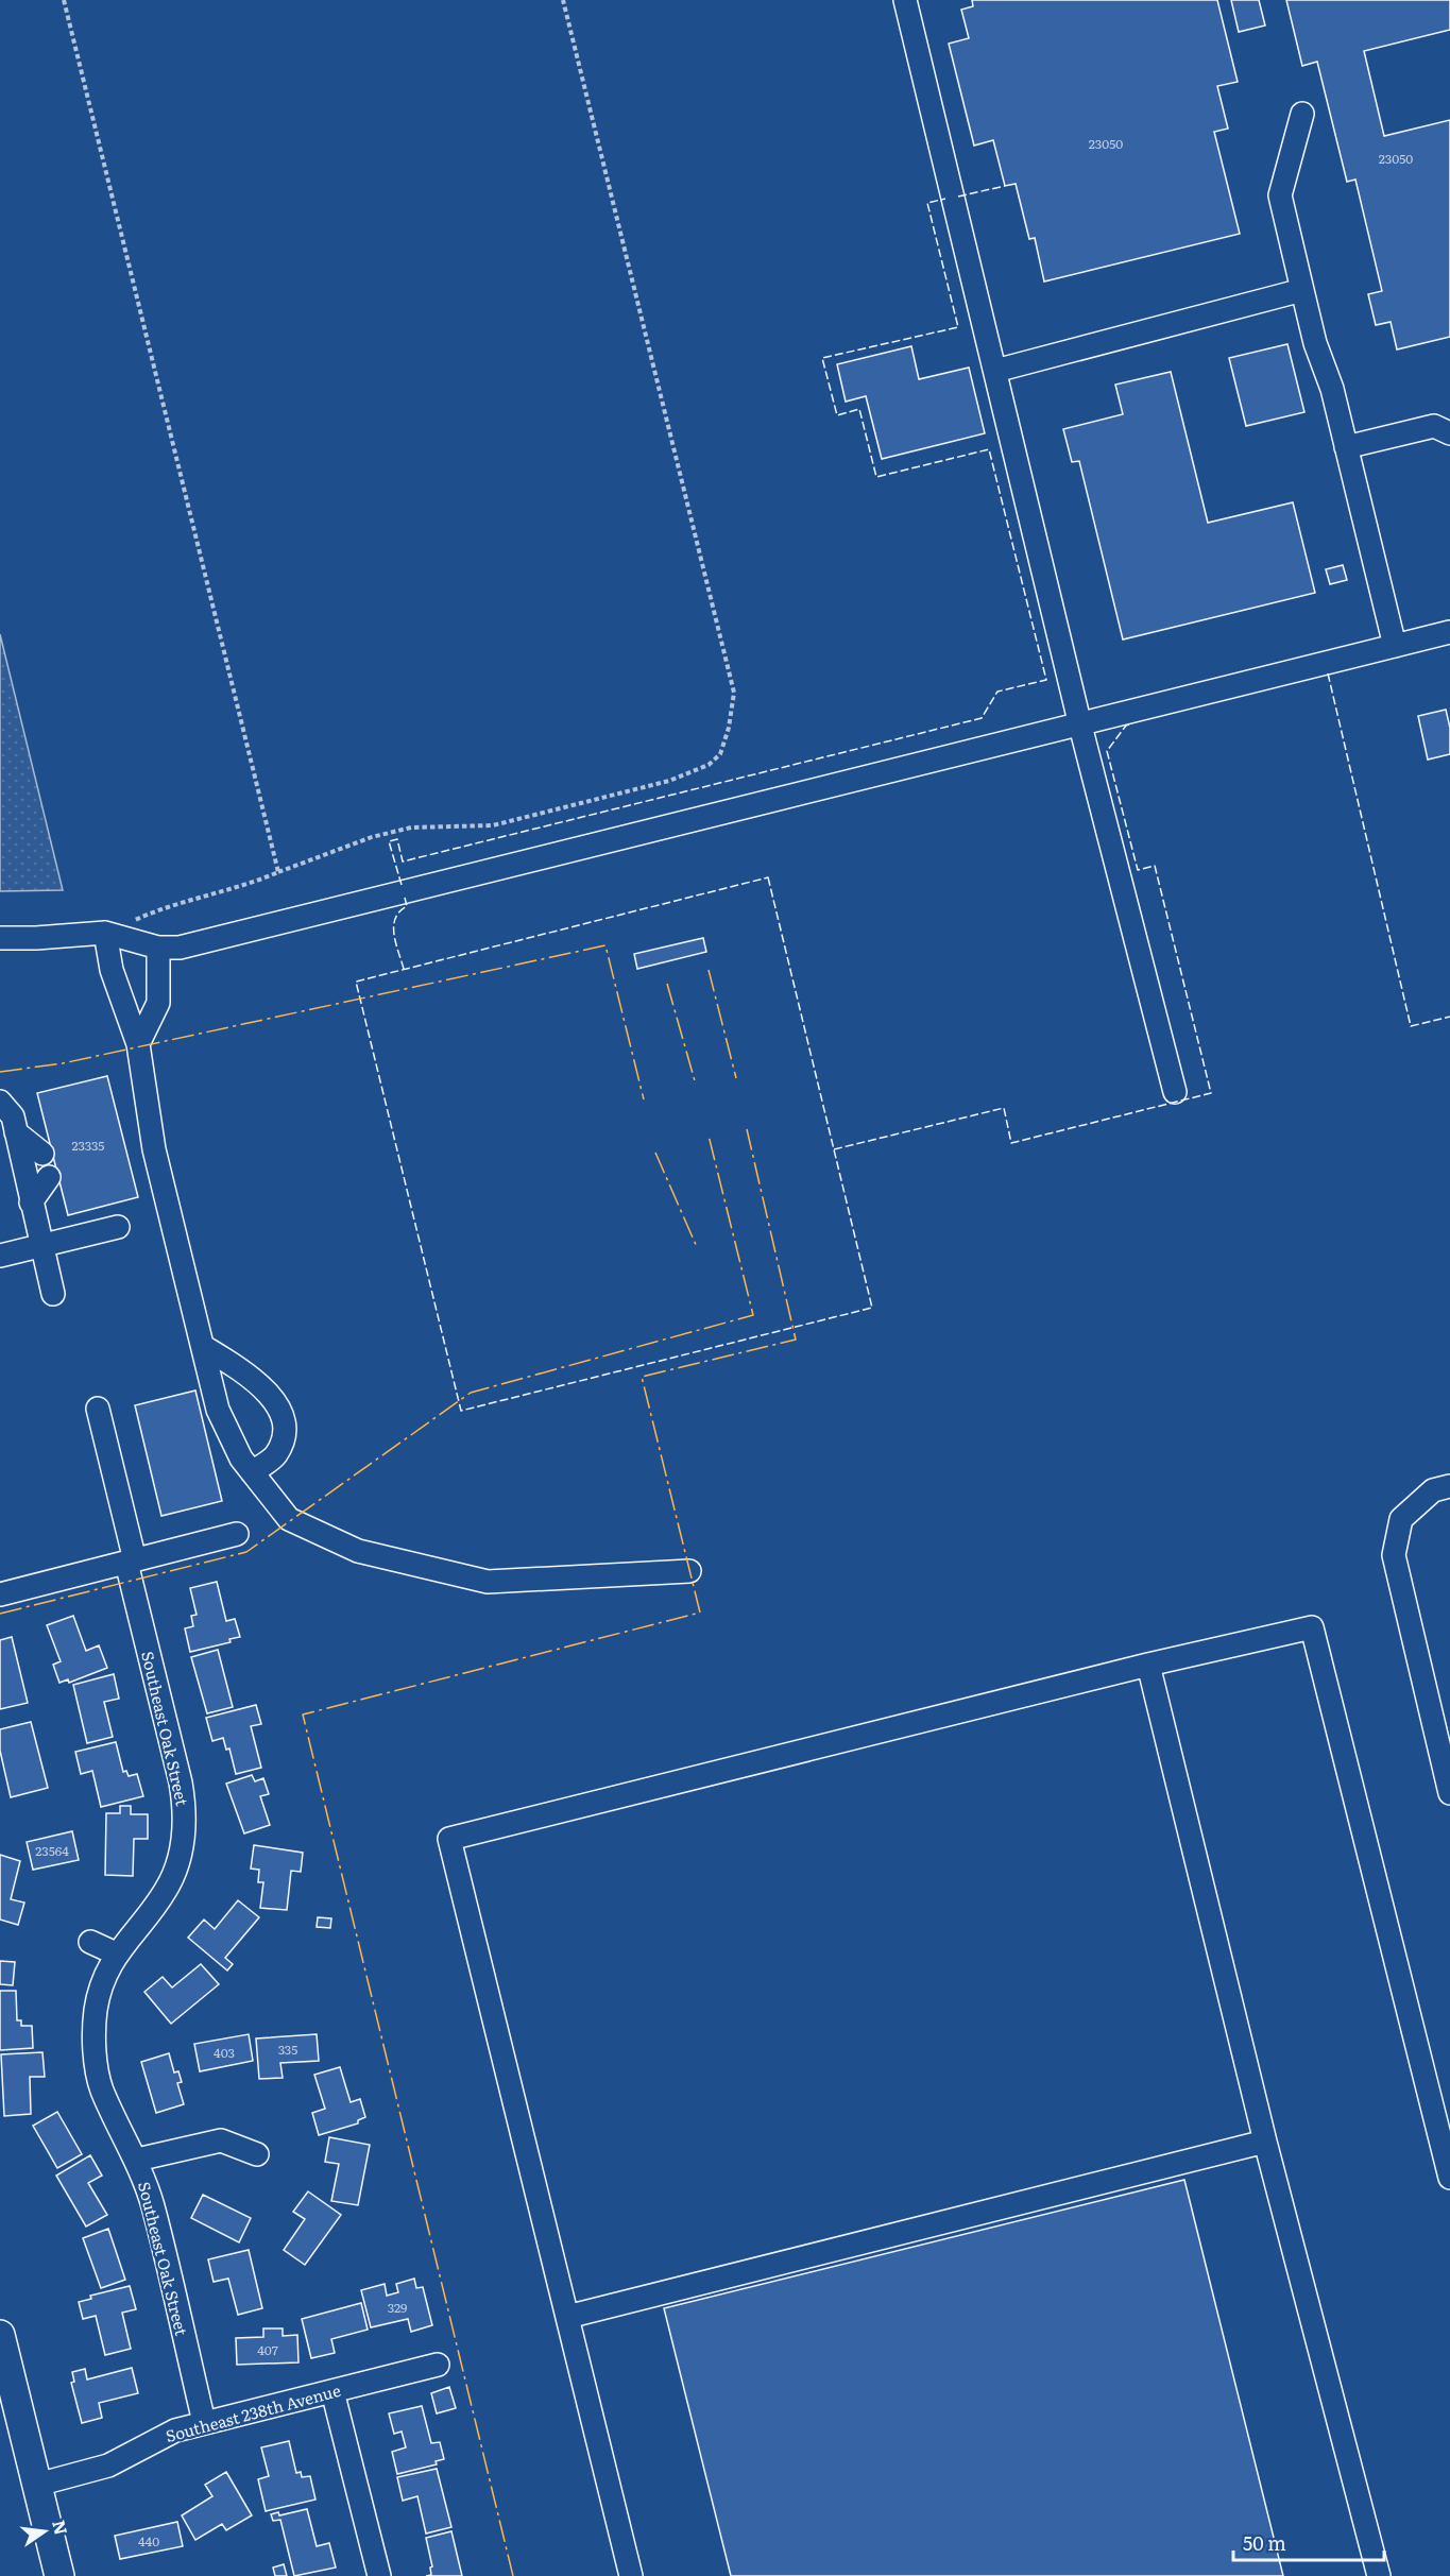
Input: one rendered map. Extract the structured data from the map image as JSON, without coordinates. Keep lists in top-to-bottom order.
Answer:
{
  "streets": {
    "street": ["Southeast Oak Street", "Southeast 238th Avenue"]
  },
  "crossings": [
    ["Southeast Oak Street", "Southeast 238th Avenue"]
  ],
  "house_numbers": [
    "23050",
    "23050",
    "23335",
    "23564",
    "335",
    "403",
    "329",
    "407",
    "440"
  ],
  "scale_bar": "50 m",
  "north": "right"
}
